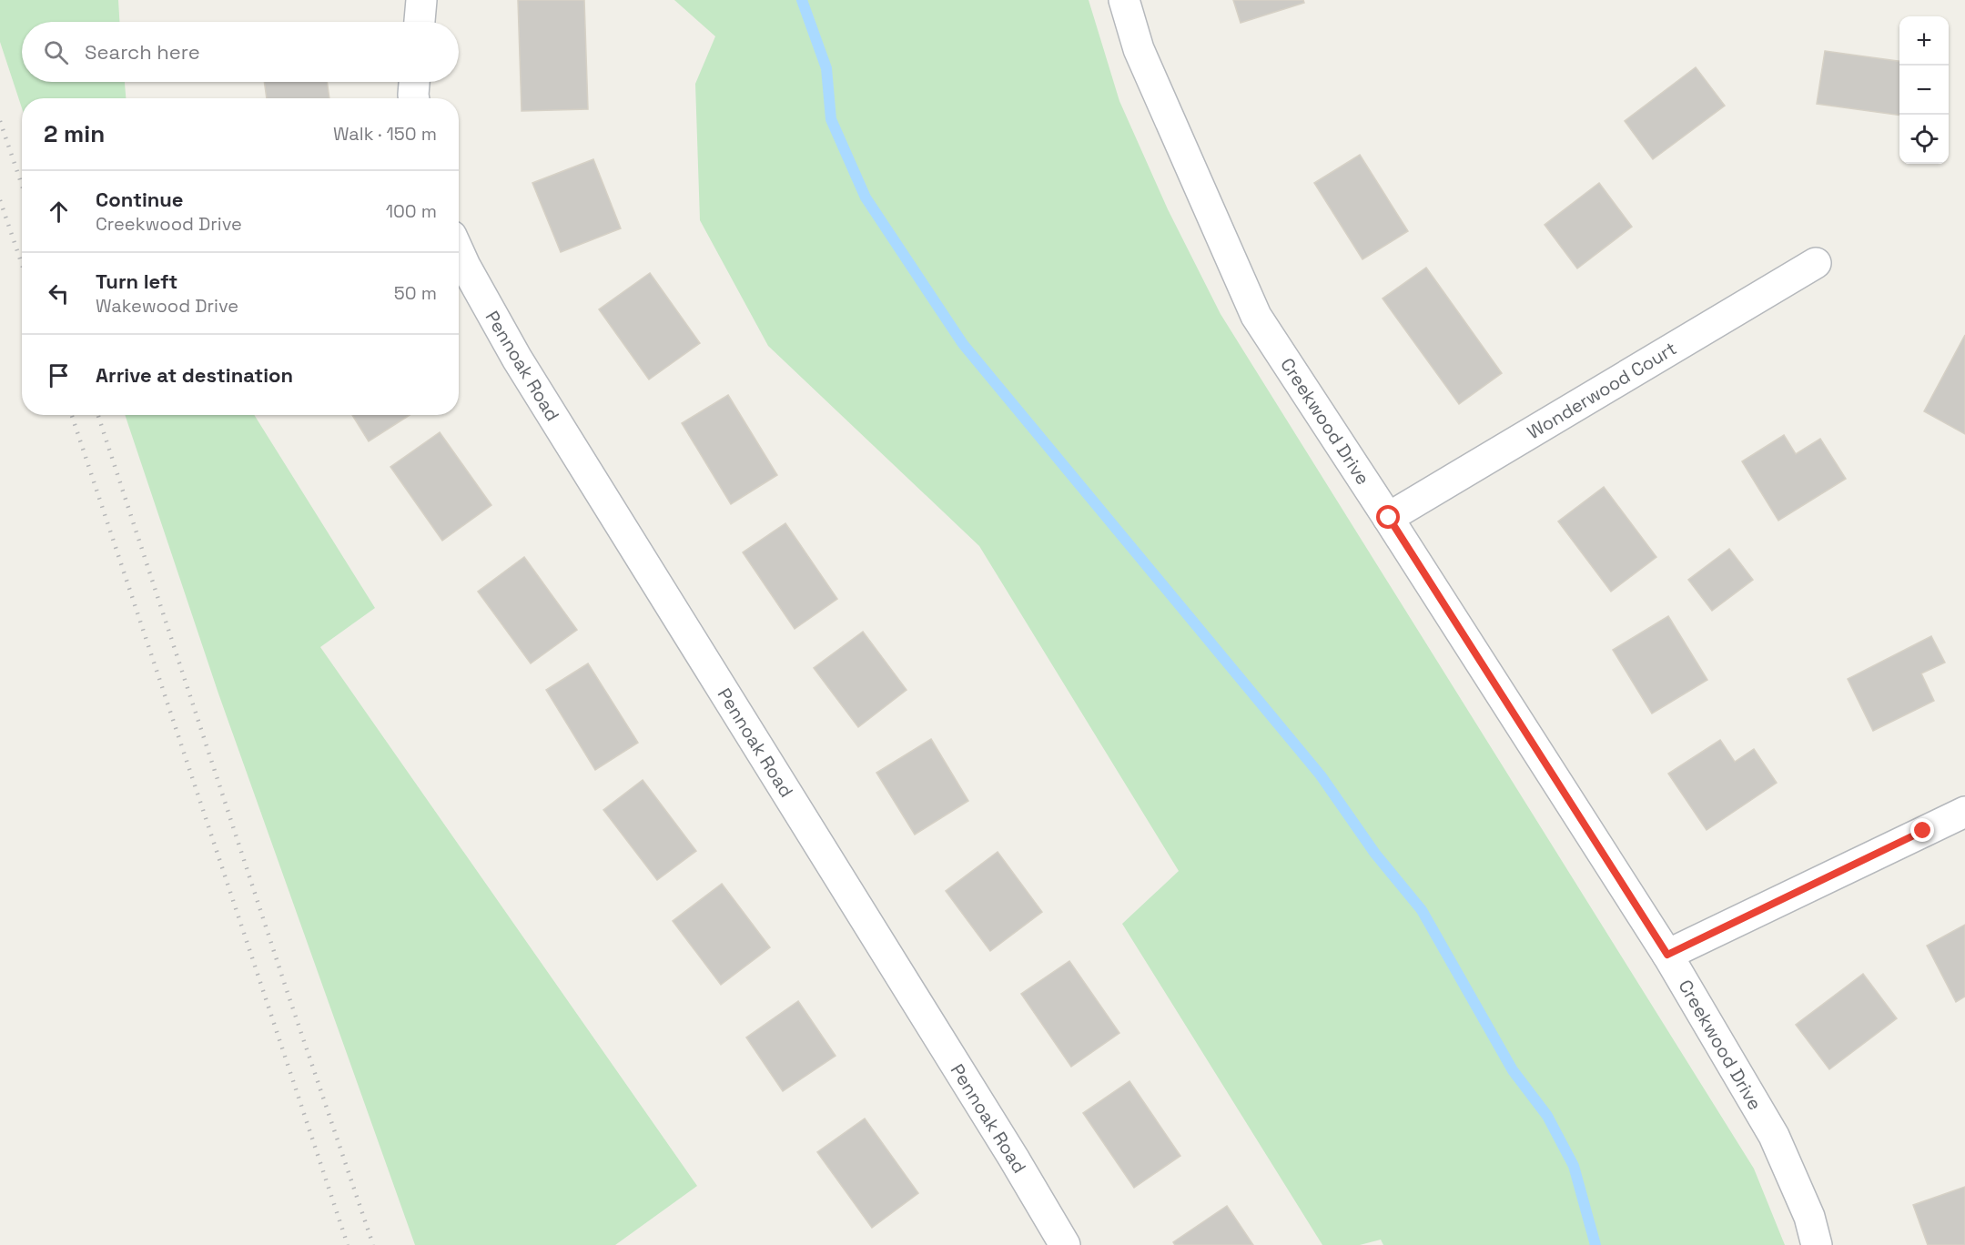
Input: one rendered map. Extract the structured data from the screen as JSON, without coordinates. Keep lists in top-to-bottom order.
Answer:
{
  "streets": {
    "street": ["Pennoak Road", "Wonderwood Court", "Creekwood Drive"]
  },
  "crossings": [
    ["Wonderwood Court", "Creekwood Drive"]
  ],
  "page": {
    "map_buttons": ["+", "−"],
    "search": "Search here",
    "heading": ["2 min", "Walk · 150 m"],
    "list": [
      ["Continue", "Creekwood Drive", "100 m"],
      ["Turn left", "Wakewood Drive", "50 m"],
      "Arrive at destination"
    ]
  }
}
